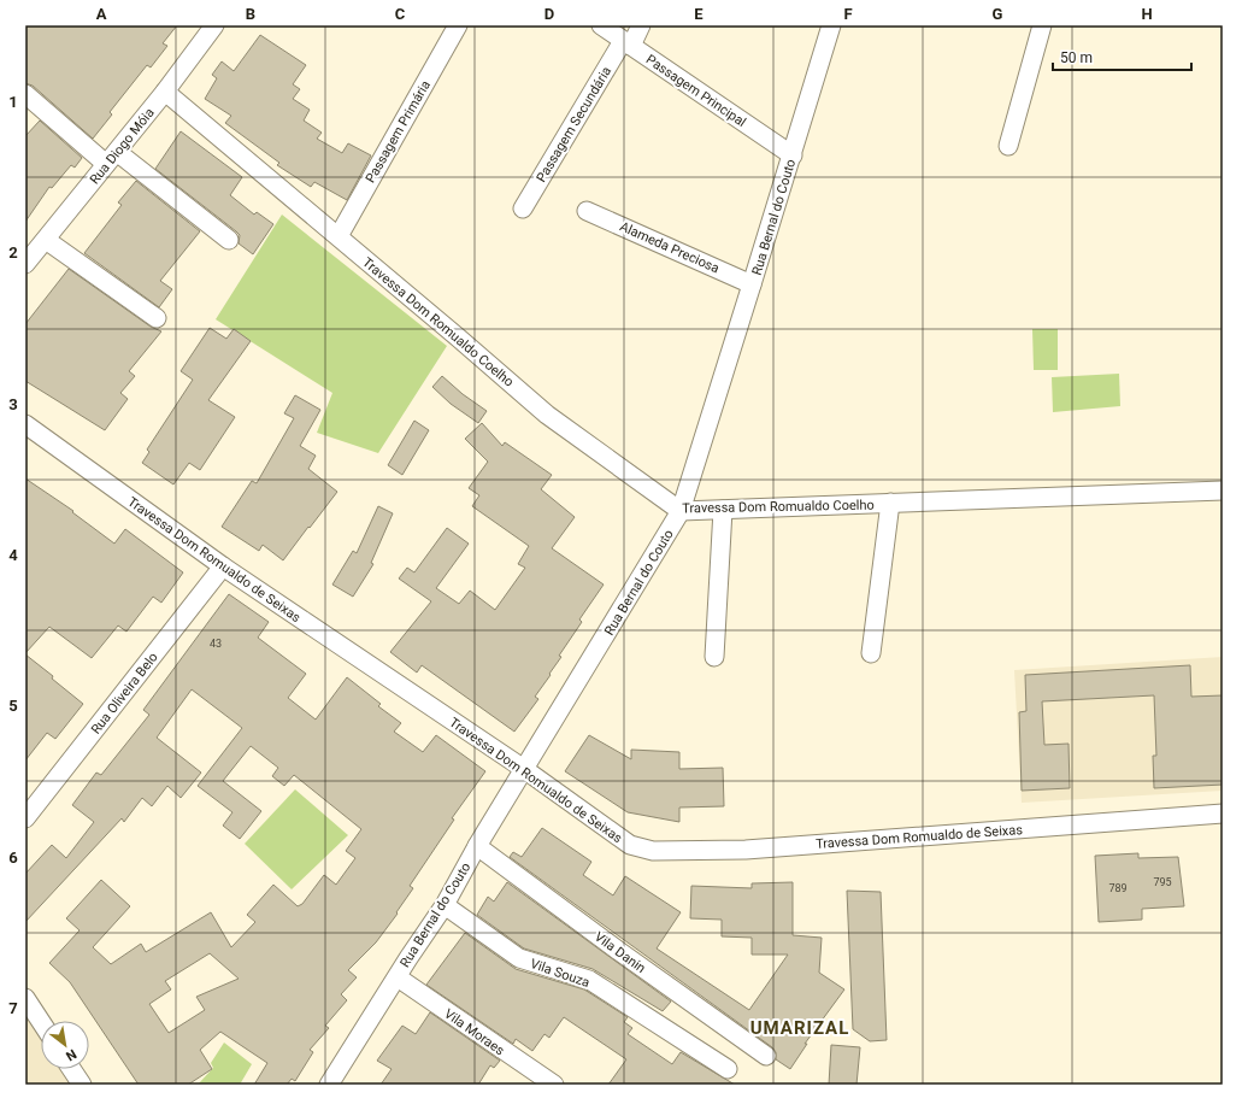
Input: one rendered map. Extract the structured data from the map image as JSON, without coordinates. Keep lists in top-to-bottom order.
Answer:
{
  "streets": {
    "street": [
      "Passagem Principal",
      "Passagem Secundária",
      "Passagem Primária",
      "Rua Diogo Móia",
      "Rua Bernal do Couto",
      "Alameda Preciosa",
      "Travessa Dom Romualdo Coelho",
      "Travessa Dom Romualdo de Seixas",
      "Rua Oliveira Belo",
      "Vila Danin",
      "Vila Souza",
      "Vila Moraes"
    ]
  },
  "crossings": [
    ["Passagem Principal", "Passagem Secundária"],
    ["Passagem Principal", "Rua Bernal do Couto"],
    ["Passagem Primária", "Travessa Dom Romualdo Coelho"],
    ["Rua Diogo Móia", "Travessa Dom Romualdo Coelho"],
    ["Rua Bernal do Couto", "Alameda Preciosa"],
    ["Rua Bernal do Couto", "Travessa Dom Romualdo Coelho"],
    ["Rua Bernal do Couto", "Travessa Dom Romualdo de Seixas"],
    ["Rua Bernal do Couto", "Vila Danin"],
    ["Rua Bernal do Couto", "Vila Souza"],
    ["Rua Bernal do Couto", "Vila Moraes"],
    ["Travessa Dom Romualdo de Seixas", "Rua Oliveira Belo"]
  ],
  "districts": ["UMARIZAL"],
  "house_numbers": ["43", "795", "789"],
  "scale_bar": "50 m",
  "north": "bottom right",
  "grid": {
    "columns": [
      "A",
      "B",
      "C",
      "D",
      "E",
      "F",
      "G",
      "H"
    ],
    "rows": [
      "1",
      "2",
      "3",
      "4",
      "5",
      "6",
      "7"
    ]
  }
}
